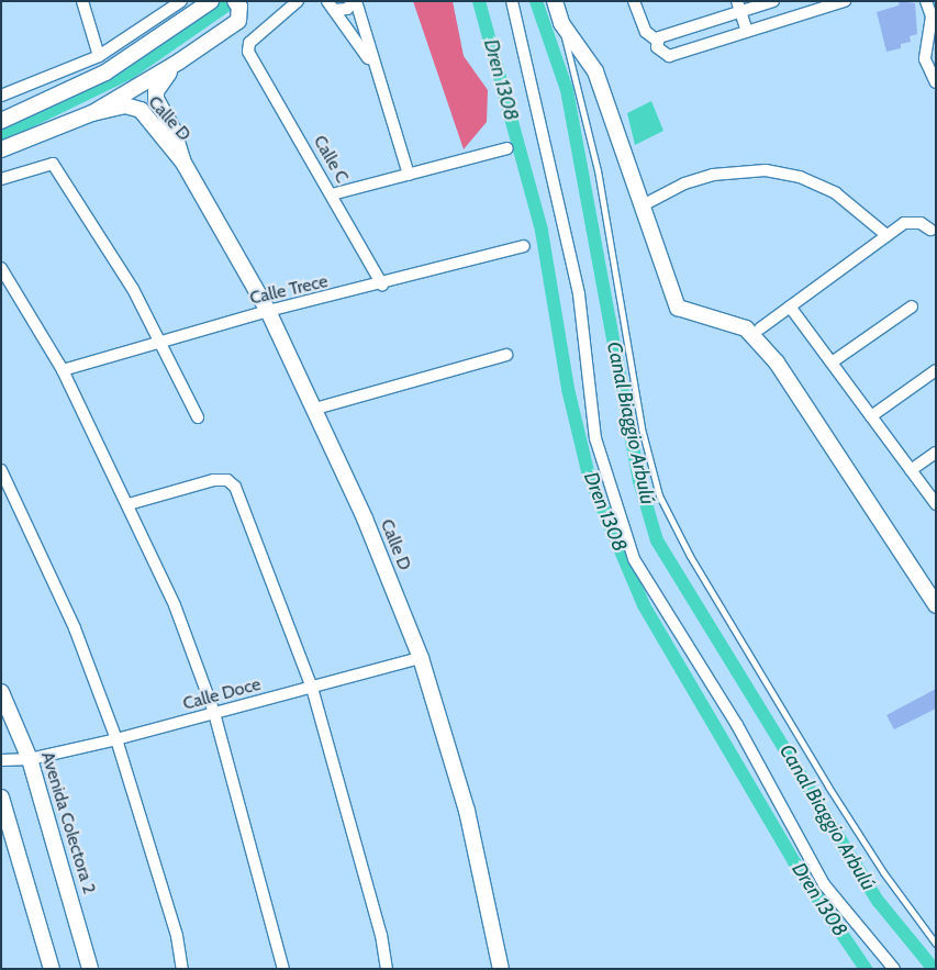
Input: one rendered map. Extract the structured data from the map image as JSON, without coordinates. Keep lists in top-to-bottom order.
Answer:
{
  "streets": {
    "street": [
      "Calle D",
      "Calle C",
      "Calle Trece",
      "Calle Doce",
      "Avenida Colectora 2"
    ]
  },
  "crossings": [
    ["Calle D", "Calle Trece"],
    ["Calle D", "Calle Doce"],
    ["Calle C", "Calle Trece"],
    ["Calle Doce", "Avenida Colectora 2"]
  ],
  "water": ["Dren 1308", "Canal Biaggio Arbulú"]
}
